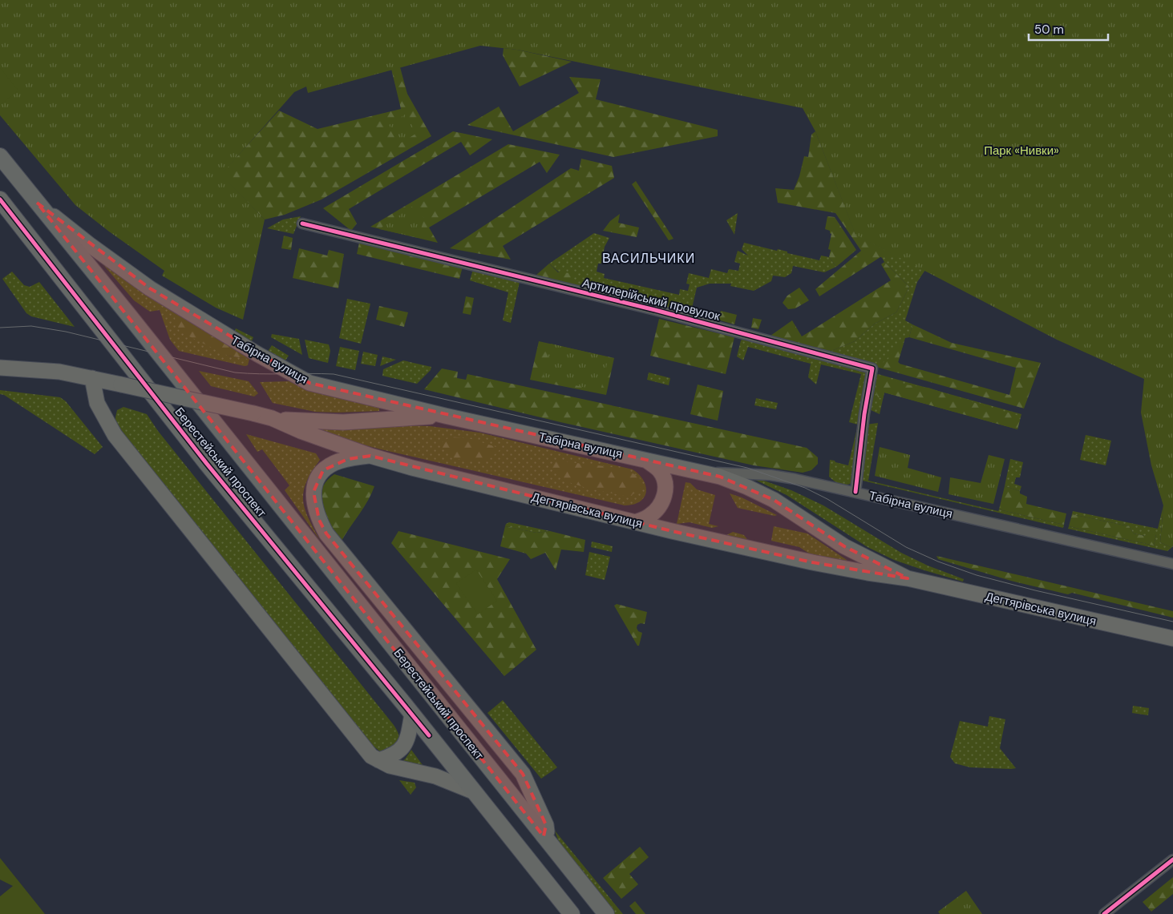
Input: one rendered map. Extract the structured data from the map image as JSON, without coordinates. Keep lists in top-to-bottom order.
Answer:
{
  "streets": {
    "main road": ["Табірна вулиця", "Берестейський проспект", "Дегтярівська вулиця"],
    "street": ["Артилерійський провулок"]
  },
  "crossings": [
    ["Артилерійський провулок", "Табірна вулиця"],
    ["Табірна вулиця", "Берестейський проспект"],
    ["Табірна вулиця", "Дегтярівська вулиця"]
  ],
  "districts": ["ВАСИЛЬЧИКИ"],
  "parks": ["Парк «Нивки»"],
  "scale_bar": "50 m"
}
